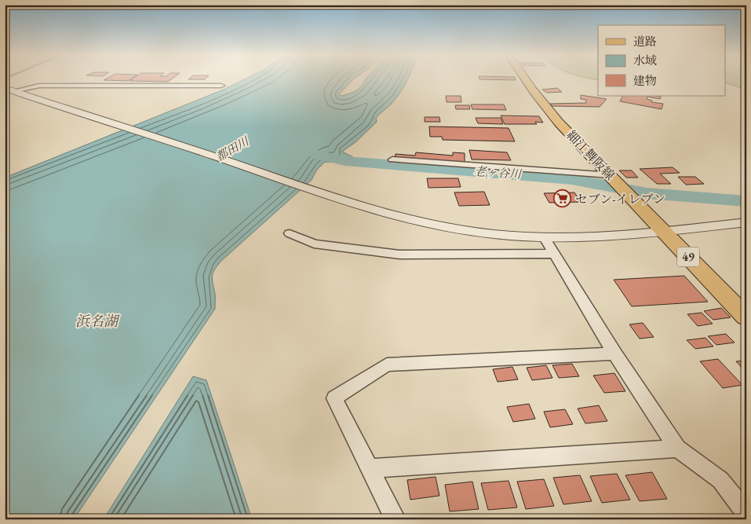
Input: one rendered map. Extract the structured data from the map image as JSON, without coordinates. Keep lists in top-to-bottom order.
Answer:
{
  "streets": {
    "main road": ["細江舞阪線", "49"]
  },
  "water": ["都田川", "老ヶ谷川", "浜名湖"],
  "places": {
    "supermarket": ["セブン-イレブン"]
  },
  "legend": ["道路", "水域", "建物"]
}
